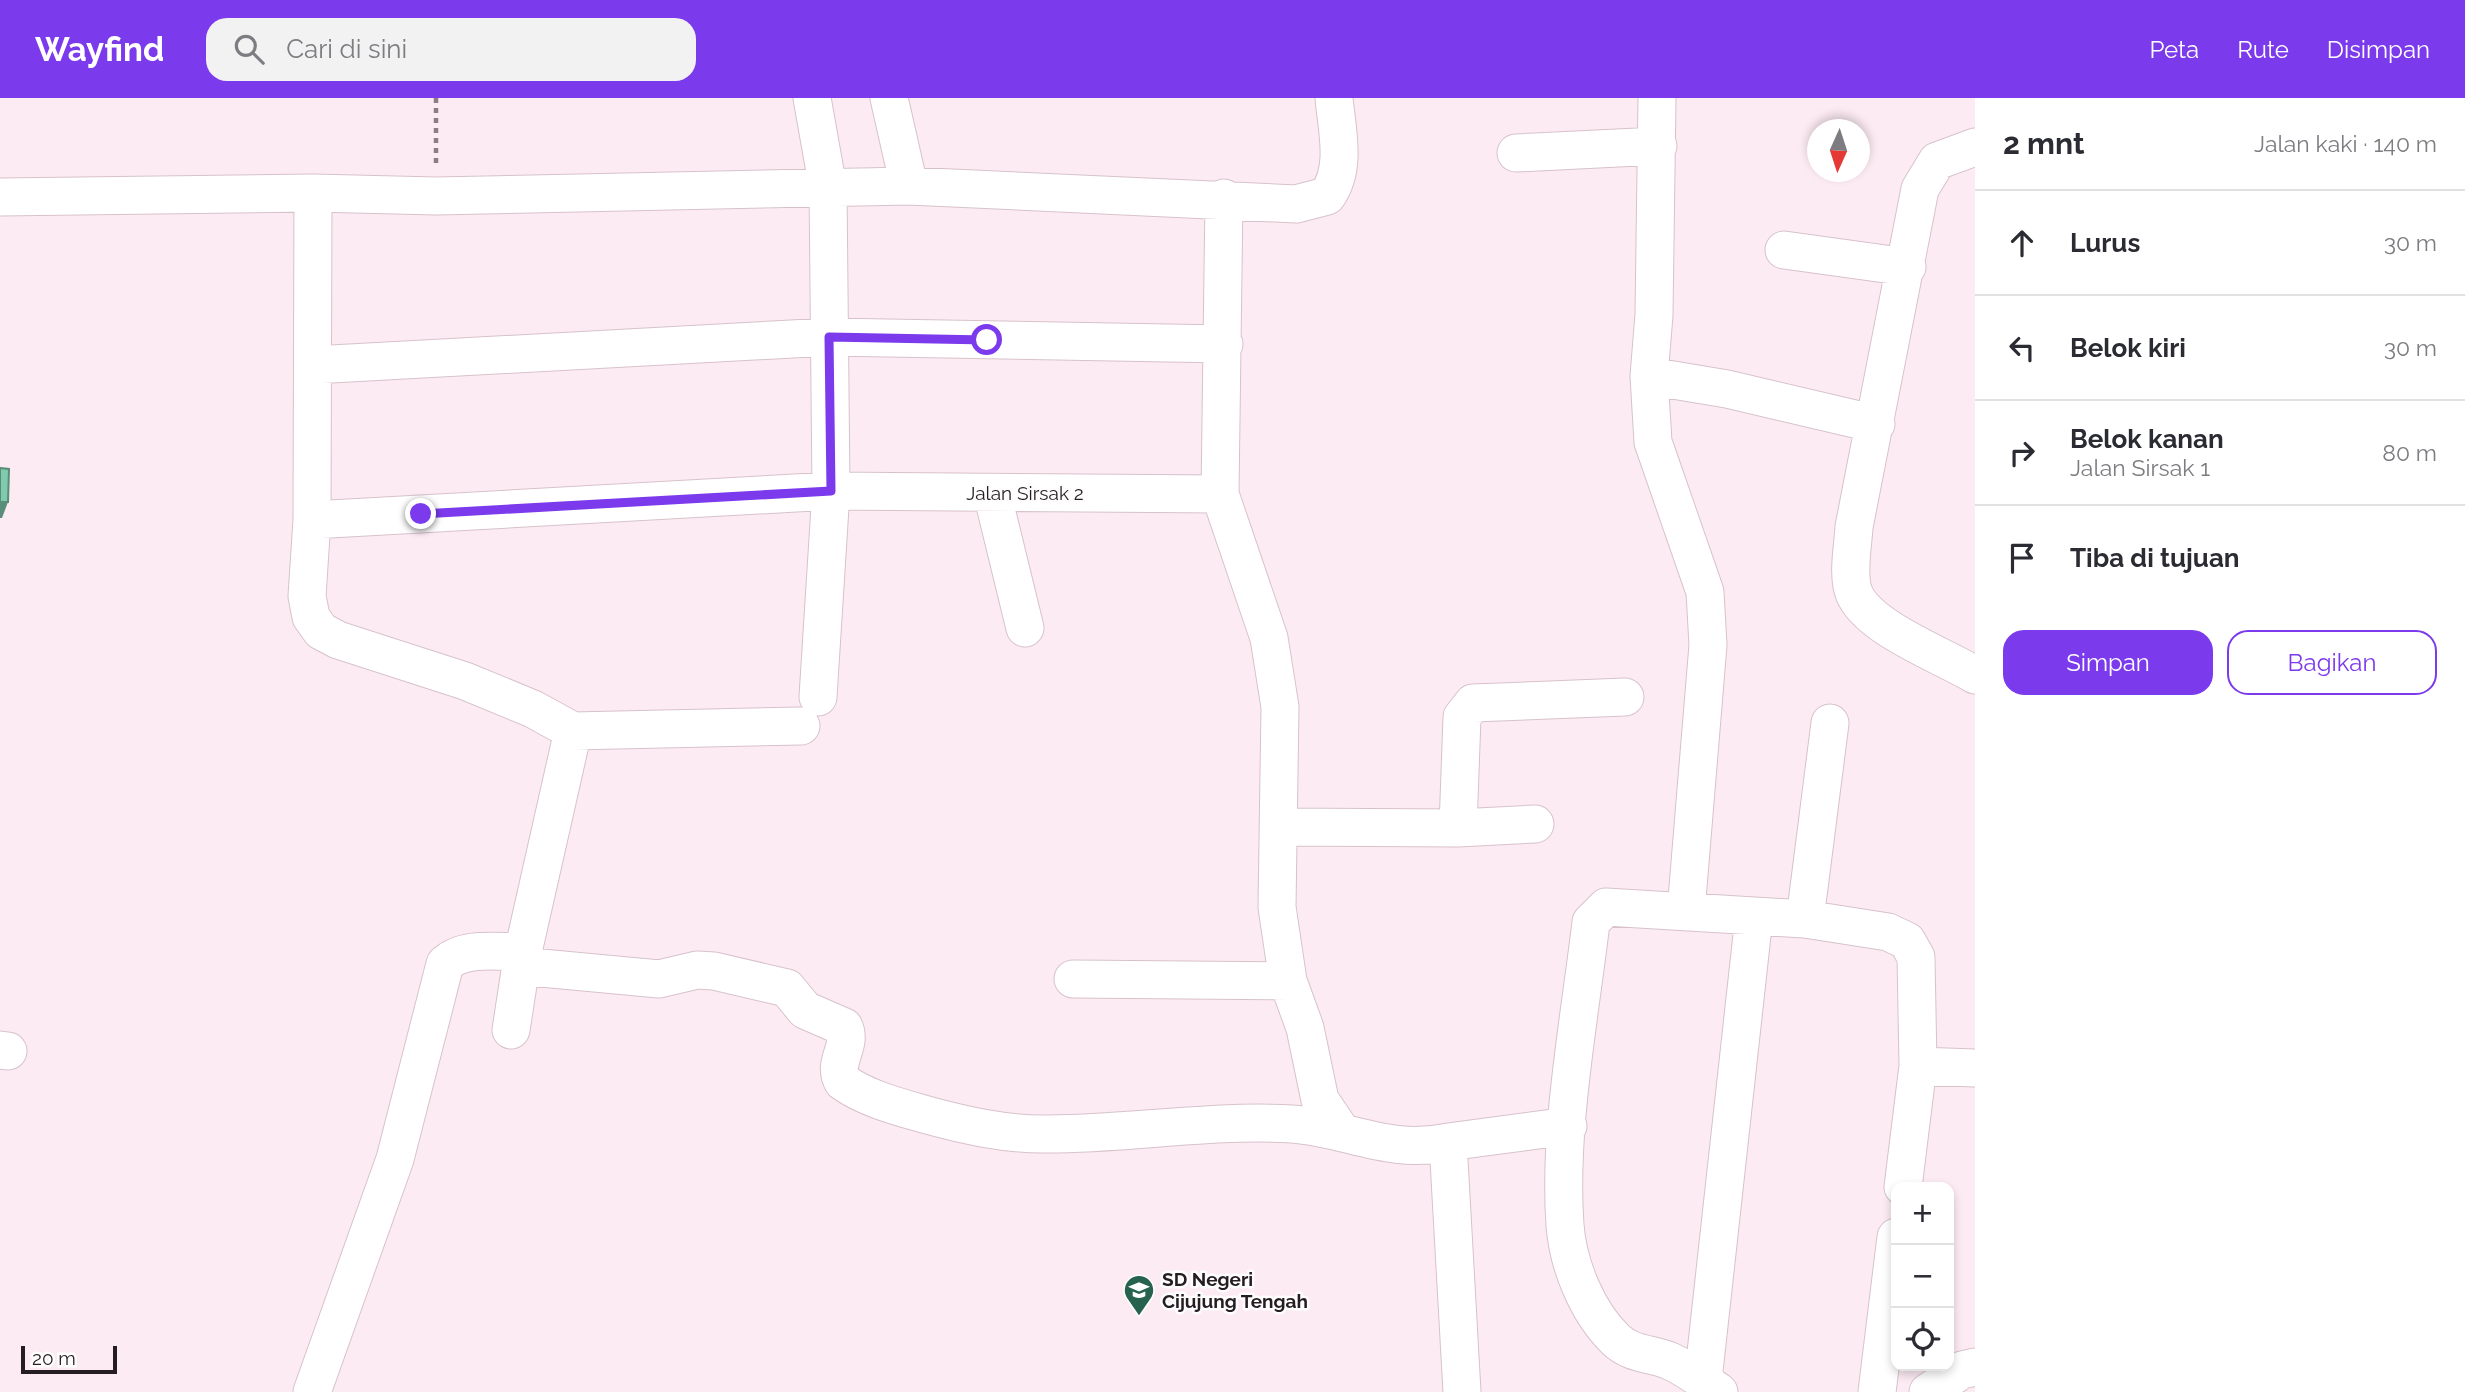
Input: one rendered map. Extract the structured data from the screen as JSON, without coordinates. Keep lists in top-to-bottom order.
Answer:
{
  "streets": {
    "street": ["Jalan Sirsak 2"]
  },
  "places": {
    "school or university": ["SD Negeri Cijujung Tengah"]
  },
  "scale_bar": "20 m",
  "north": "bottom",
  "page": {
    "header": "Wayfind",
    "search": "Cari di sini",
    "nav": ["Peta", "Rute", "Disimpan"],
    "heading": ["2 mnt", "Jalan kaki · 140 m"],
    "list": [
      ["Lurus", "30 m"],
      ["Belok kiri", "30 m"],
      ["Belok kanan", "Jalan Sirsak 1", "80 m"],
      "Tiba di tujuan"
    ],
    "buttons": ["Simpan", "Bagikan"],
    "map_buttons": ["+", "−"],
    "scale": "20 m"
  }
}
